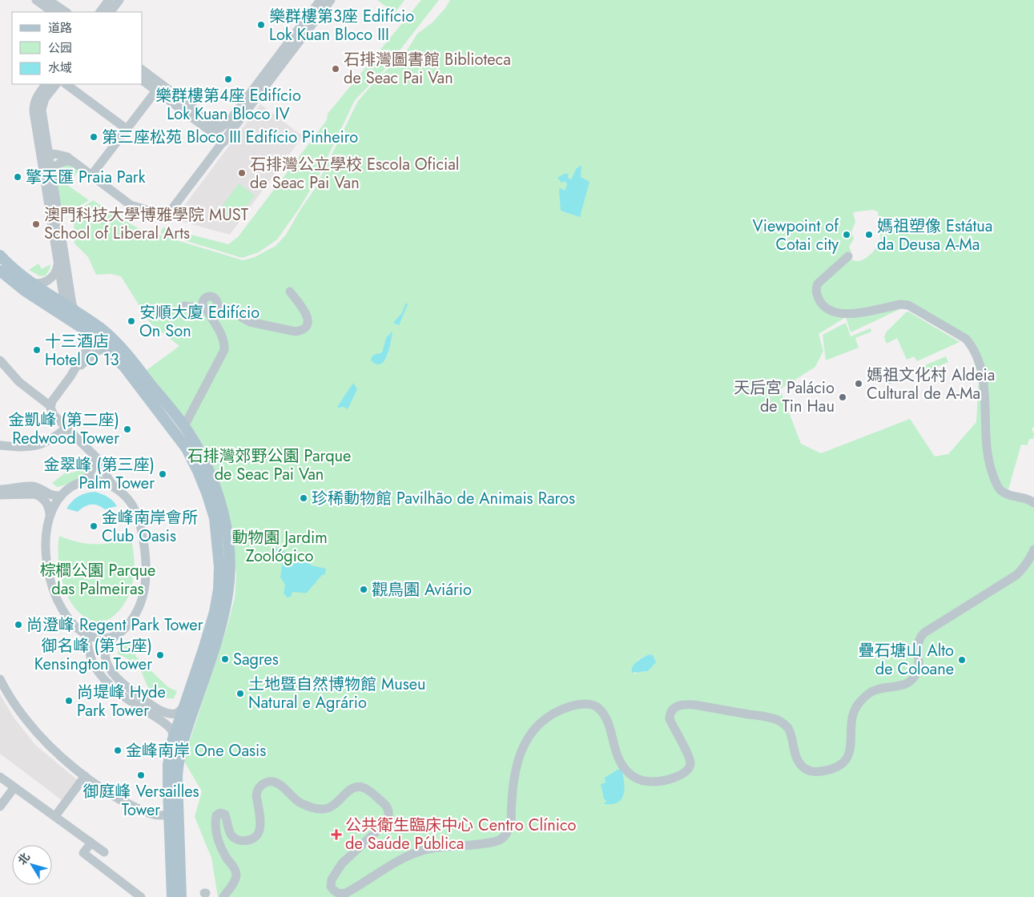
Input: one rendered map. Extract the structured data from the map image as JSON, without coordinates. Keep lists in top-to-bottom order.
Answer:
{
  "parks": ["石排灣郊野公園 Parque de Seac Pai Van", "動物園 Jardim Zoológico", "棕櫚公園 Parque das Palmeiras"],
  "places": {
    "other": [
      "樂群樓第3座 Edifício Lok Kuan Bloco III",
      "石排灣圖書館 Biblioteca de Seac Pai Van",
      "樂群樓第4座 Edifício Lok Kuan Bloco IV",
      "第三座松苑 Bloco III Edifício Pinheiro",
      "石排灣公立學校 Escola Oficial de Seac Pai Van",
      "擎天匯 Praia Park",
      "澳門科技大學博雅學院 MUST School of Liberal Arts",
      "Viewpoint of Cotai city",
      "媽祖塑像 Estátua da Deusa A-Ma",
      "安順大廈 Edifício On Son",
      "十三酒店 Hotel O 13",
      "媽祖文化村 Aldeia Cultural de A-Ma",
      "天后宮 Palácio de Tin Hau",
      "金凱峰 (第二座) Redwood Tower",
      "金翠峰 (第三座) Palm Tower",
      "珍稀動物館 Pavilhão de Animais Raros",
      "金峰南岸會所 Club Oasis",
      "觀鳥園 Aviário",
      "尚澄峰 Regent Park Tower",
      "御名峰 (第七座) Kensington Tower",
      "Sagres",
      "疊石塘山 Alto de Coloane",
      "土地暨自然博物館 Museu Natural e Agrário",
      "尚堤峰 Hyde Park Tower",
      "金峰南岸 One Oasis",
      "御庭峰 Versailles Tower"
    ],
    "health": ["公共衛生臨床中心 Centro Clínico de Saúde Pública"]
  },
  "legend": ["道路", "公园", "水域"],
  "north": "top left"
}
